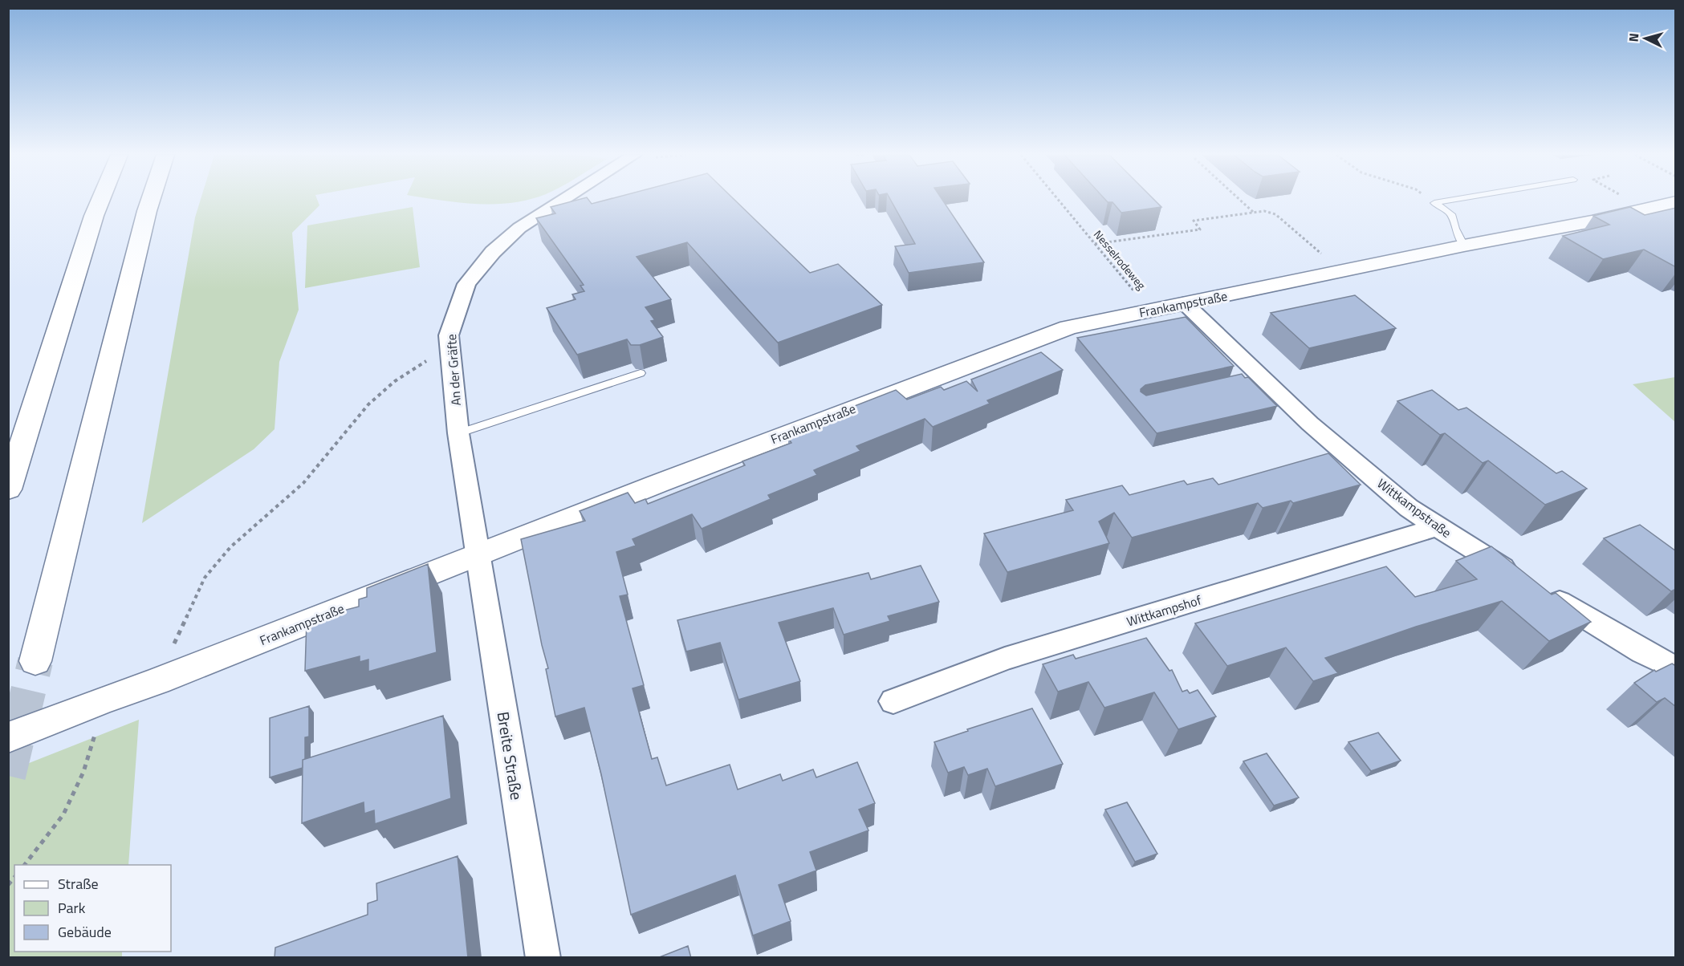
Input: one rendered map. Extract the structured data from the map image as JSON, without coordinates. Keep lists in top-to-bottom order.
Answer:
{
  "streets": {
    "main road": ["Frankampstraße"],
    "street": [
      "An der Gräfte",
      "Wittkampstraße",
      "Wittkampshof",
      "Breite Straße"
    ],
    "path": ["Nesselrodeweg"]
  },
  "crossings": [
    ["Nesselrodeweg", "Frankampstraße"],
    ["Frankampstraße", "An der Gräfte"],
    ["Frankampstraße", "Wittkampstraße"],
    ["Frankampstraße", "Breite Straße"],
    ["An der Gräfte", "Breite Straße"],
    ["Wittkampstraße", "Wittkampshof"]
  ],
  "legend": ["Straße", "Park", "Gebäude"],
  "north": "left"
}
